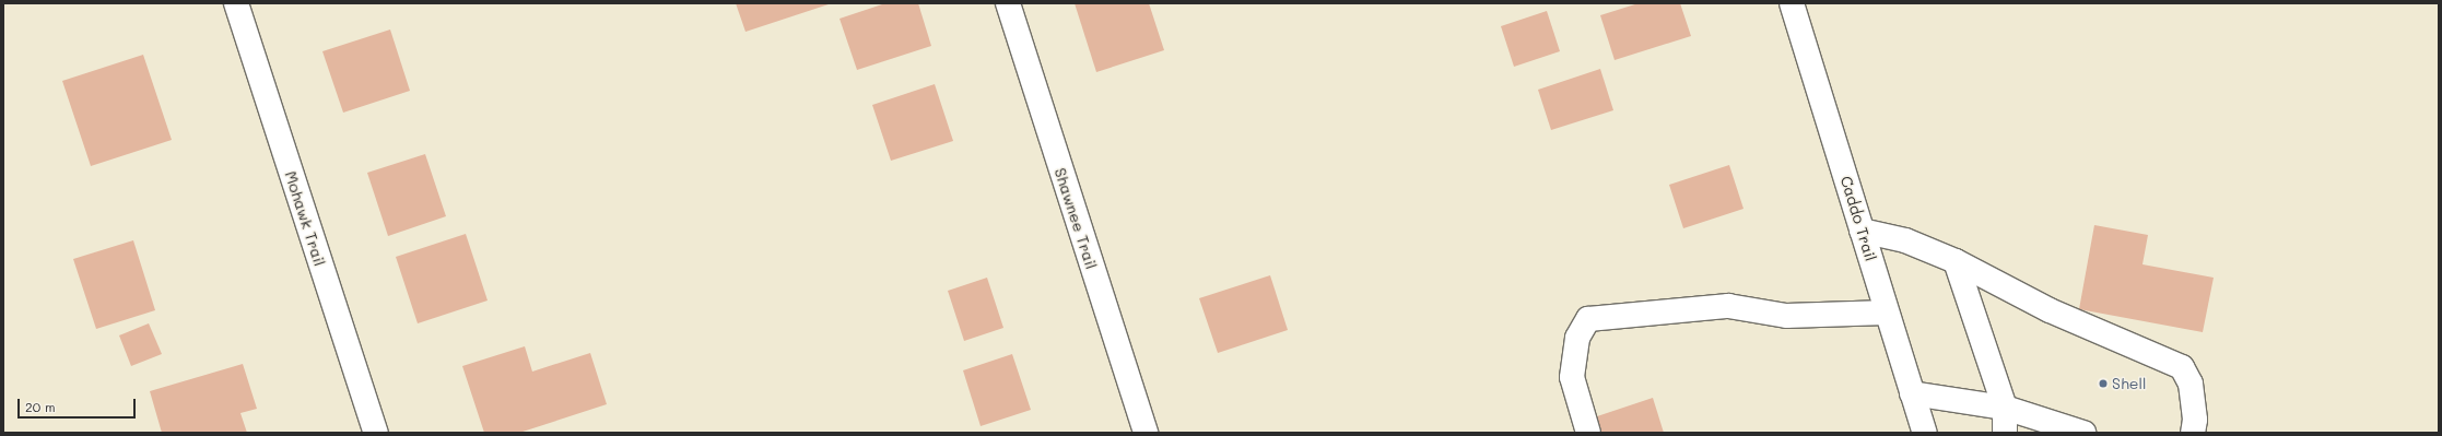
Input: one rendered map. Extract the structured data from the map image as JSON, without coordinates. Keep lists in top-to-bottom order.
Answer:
{
  "streets": {
    "street": ["Mohawk Trail", "Shawnee Trail", "Caddo Trail"]
  },
  "places": ["Shell"],
  "scale_bar": "20 m"
}
